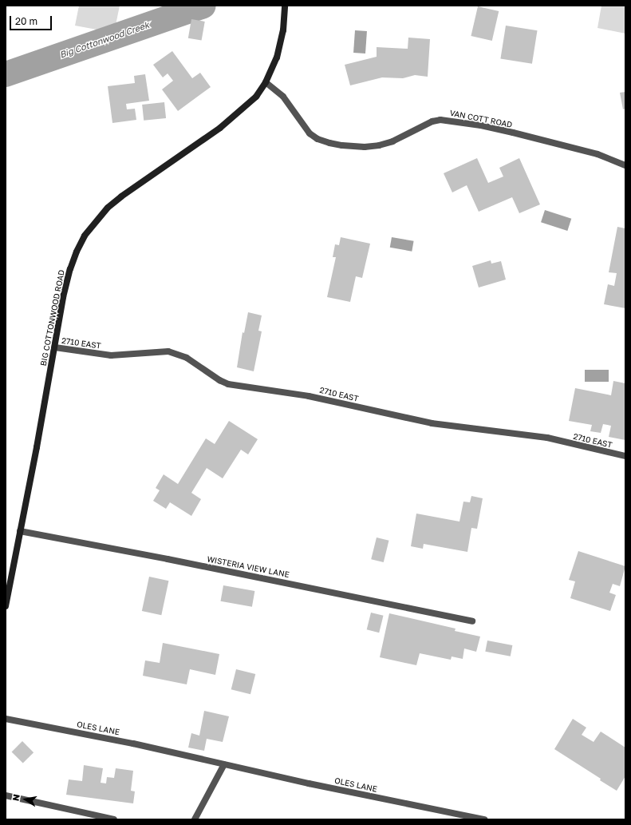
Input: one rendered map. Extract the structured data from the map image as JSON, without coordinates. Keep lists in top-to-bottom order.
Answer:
{
  "streets": {
    "main road": ["BIG COTTONWOOD ROAD"],
    "street": [
      "VAN COTT ROAD",
      "2710 EAST",
      "WISTERIA VIEW LANE",
      "OLES LANE"
    ]
  },
  "crossings": [
    ["VAN COTT ROAD", "BIG COTTONWOOD ROAD"],
    ["BIG COTTONWOOD ROAD", "2710 EAST"],
    ["BIG COTTONWOOD ROAD", "WISTERIA VIEW LANE"]
  ],
  "water": ["Big Cottonwood Creek"],
  "scale_bar": "20 m",
  "north": "left"
}
